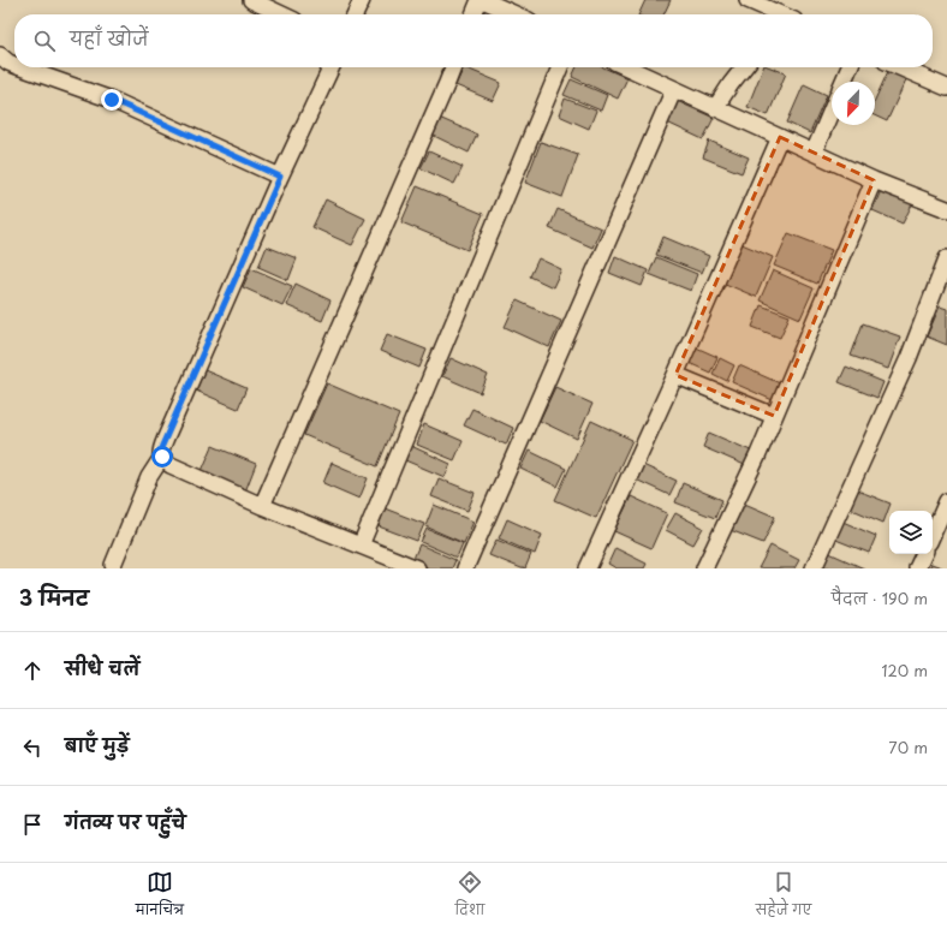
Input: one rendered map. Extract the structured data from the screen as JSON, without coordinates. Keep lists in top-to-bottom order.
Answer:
{
  "north": "bottom left",
  "page": {
    "search": "यहाँ खोजें",
    "heading": ["3 मिनट", "पैदल · 190 m"],
    "list": [
      ["सीधे चलें", "120 m"],
      ["बाएँ मुड़ें", "70 m"],
      "गंतव्य पर पहुँचे"
    ],
    "nav": ["मानचित्र", "दिशा", "सहेजे गए"]
  }
}
